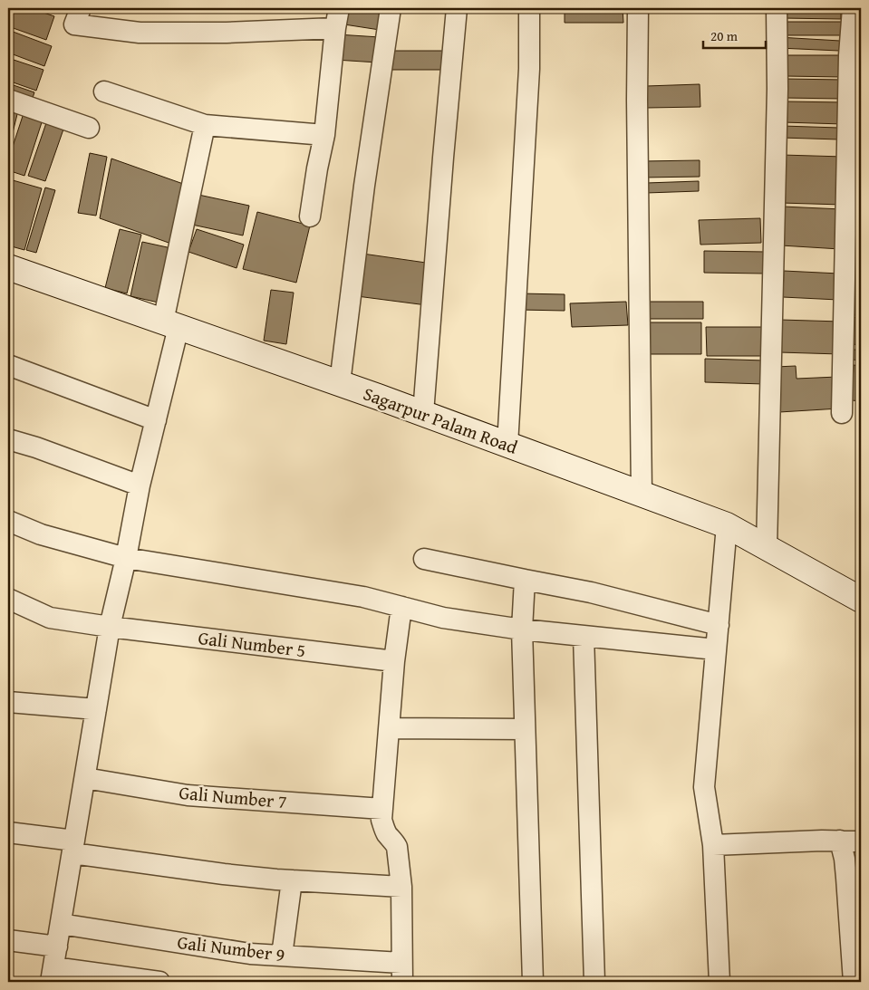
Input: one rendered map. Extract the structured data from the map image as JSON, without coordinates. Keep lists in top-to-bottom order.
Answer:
{
  "streets": {
    "street": [
      "Sagarpur Palam Road",
      "Gali Number 5",
      "Gali Number 7",
      "Gali Number 9"
    ]
  },
  "scale_bar": "20 m"
}
